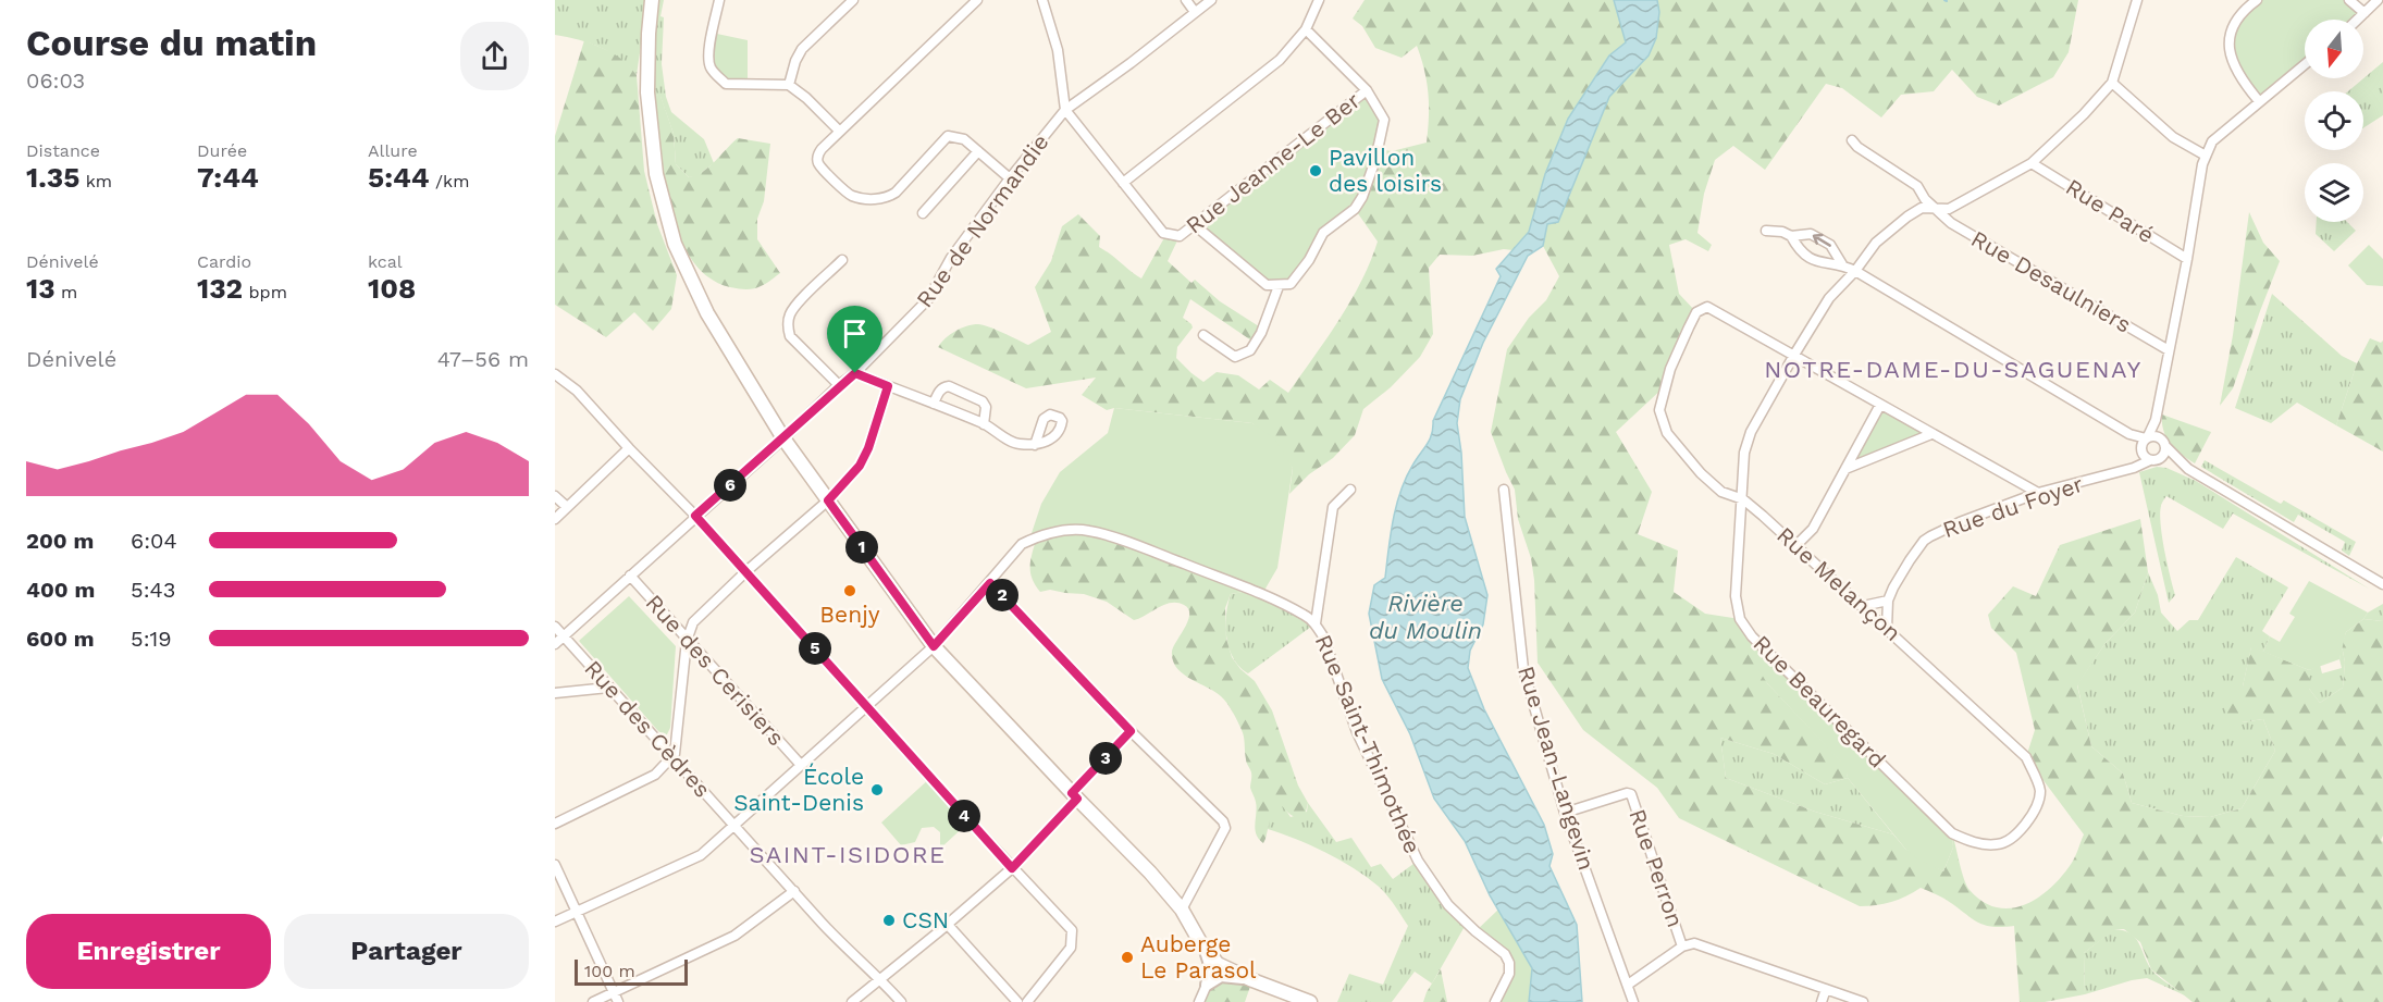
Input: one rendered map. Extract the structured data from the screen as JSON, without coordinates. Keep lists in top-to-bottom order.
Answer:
{
  "streets": {
    "street": [
      "Rue Jeanne-Le Ber",
      "Rue Paré",
      "Rue de Normandie",
      "Rue Desaulniers",
      "Rue du Foyer",
      "Rue Melançon",
      "Rue des Cerisiers",
      "Rue Beauregard",
      "Rue des Cèdres",
      "Rue Saint-Thimothée",
      "Rue Jean-Langevin",
      "Rue Perron"
    ]
  },
  "crossings": [
    ["Rue Paré", "Rue Beauregard"],
    ["Rue de Normandie", "Rue des Cerisiers"],
    ["Rue de Normandie", "Rue des Cèdres"],
    ["Rue Desaulniers", "Rue Beauregard"],
    ["Rue du Foyer", "Rue Melançon"],
    ["Rue Melançon", "Rue Beauregard"],
    ["Rue des Cerisiers", "Rue Saint-Thimothée"],
    ["Rue des Cèdres", "Rue Saint-Thimothée"],
    ["Rue Jean-Langevin", "Rue Perron"]
  ],
  "districts": ["NOTRE-DAME-DU-SAGUENAY", "SAINT-ISIDORE"],
  "water": ["Rivière du Moulin"],
  "places": [
    "Pavillon des loisirs",
    "Benjy",
    "École Saint-Denis",
    "CSN",
    "Auberge Le Parasol"
  ],
  "scale_bar": "100 m",
  "north": "bottom",
  "page": {
    "heading": ["Course du matin", "06:03"],
    "stats": [
      ["Distance", "1.35 km"],
      ["Durée", "7:44"],
      ["Allure", "5:44 /km"],
      ["Dénivelé", "13 m"],
      ["Cardio", "132 bpm"],
      ["kcal", "108"]
    ],
    "chart": ["Dénivelé", "47–56 m"],
    "pins": [
      "6",
      "1",
      "2",
      "5",
      "3",
      "4"
    ],
    "list": [
      {
        "name": "200 m",
        "note": "6:04"
      },
      {
        "name": "400 m",
        "note": "5:43"
      },
      {
        "name": "600 m",
        "note": "5:19"
      }
    ],
    "buttons": ["Enregistrer", "Partager"],
    "scale": "100 m"
  }
}
